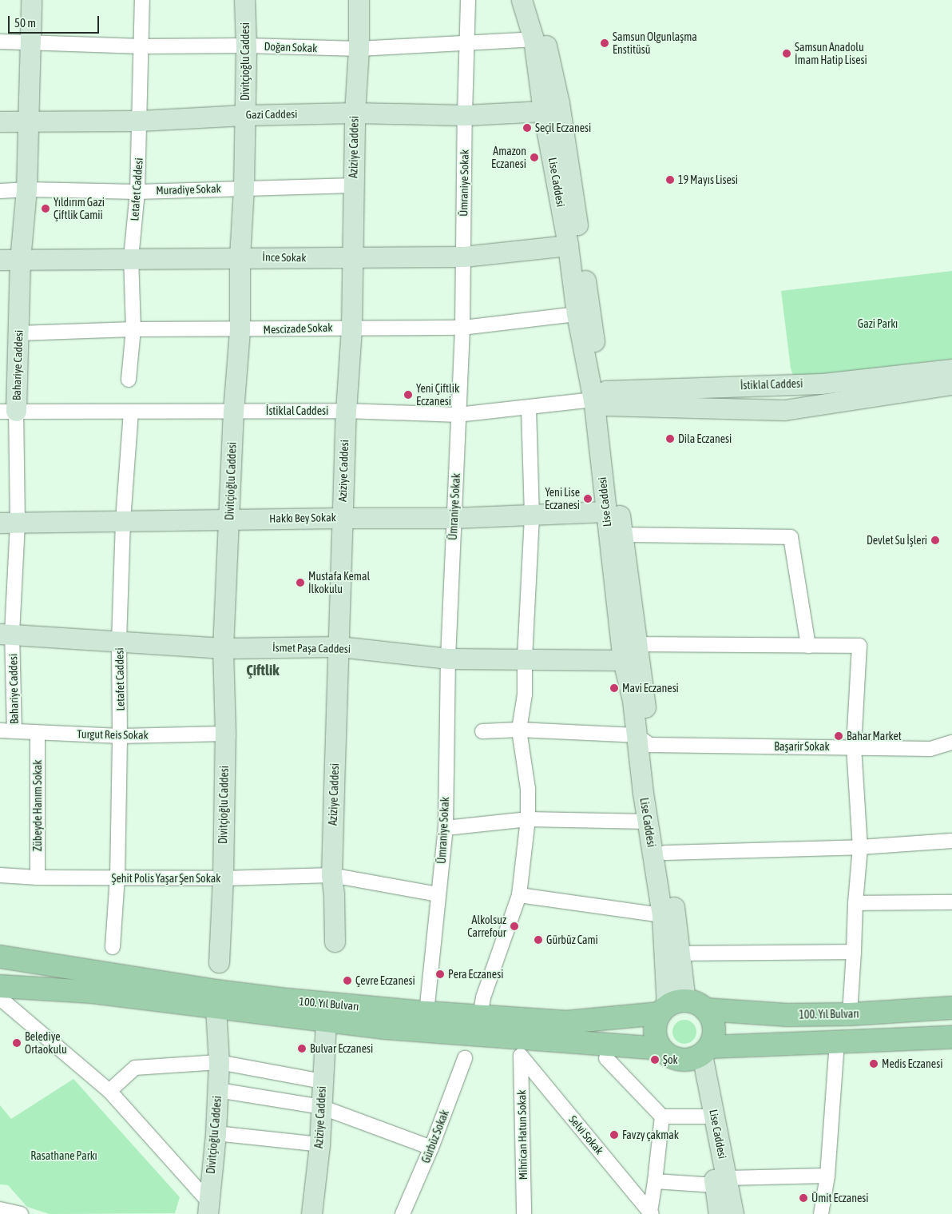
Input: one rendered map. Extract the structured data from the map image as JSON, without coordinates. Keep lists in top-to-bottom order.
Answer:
{
  "streets": {
    "main road": ["100. Yıl Bulvarı"],
    "street": [
      "Doğan Sokak",
      "Divitçioğlu Caddesi",
      "Gazi Caddesi",
      "Aziziye Caddesi",
      "Lise Caddesi",
      "Ümraniye Sokak",
      "Letafet Caddesi",
      "Muradiye Sokak",
      "İnce Sokak",
      "Mescizade Sokak",
      "Bahariye Caddesi",
      "İstiklal Caddesi",
      "Hakkı Bey Sokak",
      "İsmet Paşa Caddesi",
      "Turgut Reis Sokak",
      "Başarir Sokak",
      "Zübeyde Hanım Sokak",
      "Şehit Polis Yaşar Şen Sokak",
      "Mihrican Hatun Sokak",
      "Selvi Sokak",
      "Gürbüz Sokak"
    ]
  },
  "crossings": [
    ["Doğan Sokak", "Divitçioğlu Caddesi"],
    ["Doğan Sokak", "Aziziye Caddesi"],
    ["Doğan Sokak", "Lise Caddesi"],
    ["Doğan Sokak", "Ümraniye Sokak"],
    ["Doğan Sokak", "Letafet Caddesi"],
    ["Doğan Sokak", "Bahariye Caddesi"],
    ["Divitçioğlu Caddesi", "Gazi Caddesi"],
    ["Divitçioğlu Caddesi", "Muradiye Sokak"],
    ["Divitçioğlu Caddesi", "İnce Sokak"],
    ["Divitçioğlu Caddesi", "Mescizade Sokak"],
    ["Divitçioğlu Caddesi", "İstiklal Caddesi"],
    ["Divitçioğlu Caddesi", "Hakkı Bey Sokak"],
    ["Divitçioğlu Caddesi", "İsmet Paşa Caddesi"],
    ["Divitçioğlu Caddesi", "Turgut Reis Sokak"],
    ["Divitçioğlu Caddesi", "Şehit Polis Yaşar Şen Sokak"],
    ["Divitçioğlu Caddesi", "100. Yıl Bulvarı"],
    ["Gazi Caddesi", "Aziziye Caddesi"],
    ["Gazi Caddesi", "Lise Caddesi"],
    ["Gazi Caddesi", "Ümraniye Sokak"],
    ["Gazi Caddesi", "Letafet Caddesi"],
    ["Gazi Caddesi", "Bahariye Caddesi"],
    ["Aziziye Caddesi", "Muradiye Sokak"],
    ["Aziziye Caddesi", "İnce Sokak"],
    ["Aziziye Caddesi", "Mescizade Sokak"],
    ["Aziziye Caddesi", "İstiklal Caddesi"],
    ["Aziziye Caddesi", "Hakkı Bey Sokak"],
    ["Aziziye Caddesi", "İsmet Paşa Caddesi"],
    ["Aziziye Caddesi", "Şehit Polis Yaşar Şen Sokak"],
    ["Aziziye Caddesi", "100. Yıl Bulvarı"],
    ["Lise Caddesi", "İnce Sokak"],
    ["Lise Caddesi", "Mescizade Sokak"],
    ["Lise Caddesi", "İstiklal Caddesi"],
    ["Lise Caddesi", "Hakkı Bey Sokak"],
    ["Lise Caddesi", "İsmet Paşa Caddesi"],
    ["Lise Caddesi", "Başarir Sokak"],
    ["Lise Caddesi", "100. Yıl Bulvarı"],
    ["Ümraniye Sokak", "İnce Sokak"],
    ["Ümraniye Sokak", "Mescizade Sokak"],
    ["Ümraniye Sokak", "İstiklal Caddesi"],
    ["Ümraniye Sokak", "Hakkı Bey Sokak"],
    ["Ümraniye Sokak", "İsmet Paşa Caddesi"],
    ["Ümraniye Sokak", "Şehit Polis Yaşar Şen Sokak"],
    ["Ümraniye Sokak", "100. Yıl Bulvarı"],
    ["Letafet Caddesi", "Muradiye Sokak"],
    ["Letafet Caddesi", "İnce Sokak"],
    ["Letafet Caddesi", "Mescizade Sokak"],
    ["Letafet Caddesi", "İstiklal Caddesi"],
    ["Letafet Caddesi", "Hakkı Bey Sokak"],
    ["Letafet Caddesi", "İsmet Paşa Caddesi"],
    ["Letafet Caddesi", "Turgut Reis Sokak"],
    ["Letafet Caddesi", "Şehit Polis Yaşar Şen Sokak"],
    ["Muradiye Sokak", "Bahariye Caddesi"],
    ["İnce Sokak", "Bahariye Caddesi"],
    ["Mescizade Sokak", "Bahariye Caddesi"],
    ["Bahariye Caddesi", "İstiklal Caddesi"],
    ["Bahariye Caddesi", "Hakkı Bey Sokak"],
    ["Bahariye Caddesi", "İsmet Paşa Caddesi"],
    ["Bahariye Caddesi", "Turgut Reis Sokak"],
    ["Turgut Reis Sokak", "Zübeyde Hanım Sokak"],
    ["Zübeyde Hanım Sokak", "Şehit Polis Yaşar Şen Sokak"],
    ["Mihrican Hatun Sokak", "Selvi Sokak"]
  ],
  "districts": ["Çiftlik"],
  "parks": ["Gazi Parkı", "Rasathane Parkı"],
  "places": [
    "Samsun Olgunlaşma Enstitüsü",
    "Samsun Anadolu İmam Hatip Lisesi",
    "Seçil Eczanesi",
    "Amazon Eczanesi",
    "19 Mayıs Lisesi",
    "Yıldırım Gazi Çiftlik Camii",
    "Yeni Çiftlik Eczanesi",
    "Dila Eczanesi",
    "Yeni Lise Eczanesi",
    "Devlet Su İşleri",
    "Mustafa Kemal İlkokulu",
    "Mavi Eczanesi",
    "Bahar Market",
    "Alkolsuz Carrefour",
    "Gürbüz Cami",
    "Pera Eczanesi",
    "Çevre Eczanesi",
    "Belediye Ortaokulu",
    "Bulvar Eczanesi",
    "Şok",
    "Medis Eczanesi",
    "Favzy çakmak",
    "Ümit Eczanesi"
  ],
  "scale_bar": "50 m"
}
